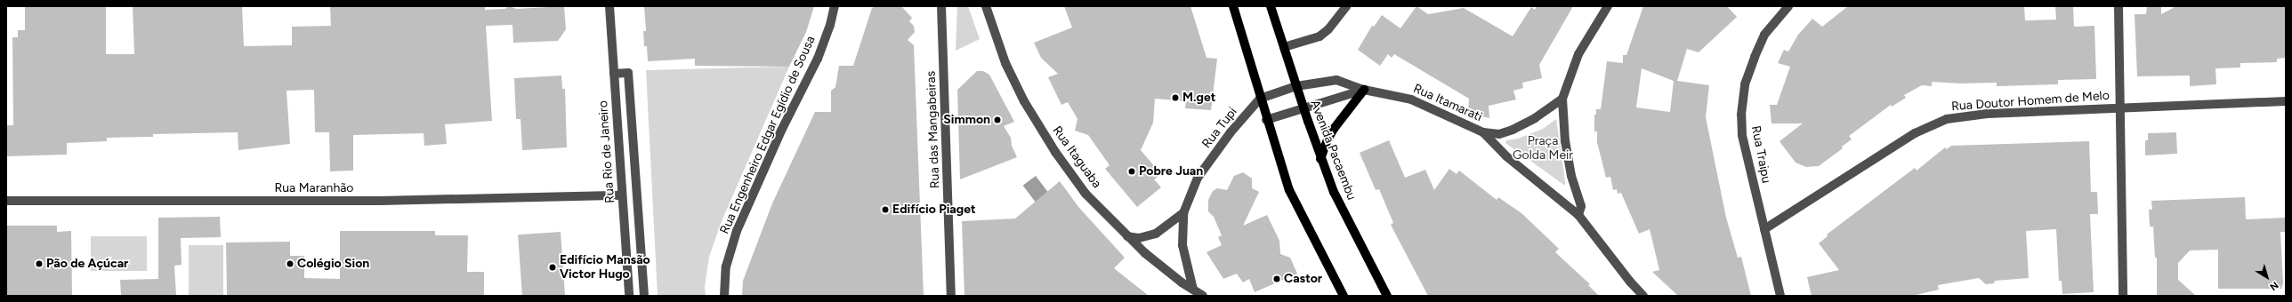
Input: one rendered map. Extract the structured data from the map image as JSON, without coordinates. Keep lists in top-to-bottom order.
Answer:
{
  "streets": {
    "main road": ["Avenida Pacaembu"],
    "street": [
      "Rua Doutor Homem de Melo",
      "Rua Itamarati",
      "Rua Tupi",
      "Rua das Mangabeiras",
      "Rua Engenheiro Edgar Egídio de Sousa",
      "Rua Rio de Janeiro",
      "Rua Traipu",
      "Rua Itaguaba",
      "Rua Maranhão"
    ]
  },
  "crossings": [
    ["Rua Doutor Homem de Melo", "Rua Traipu"],
    ["Rua Itamarati", "Rua Tupi"],
    ["Rua Itamarati", "Avenida Pacaembu"],
    ["Rua Tupi", "Rua Itaguaba"],
    ["Rua Rio de Janeiro", "Rua Maranhão"]
  ],
  "parks": ["Praça Golda Meir"],
  "places": [
    "M.get",
    "Simmon",
    "Pobre Juan",
    "Edifício Piaget",
    "Pão de Açúcar",
    "Colégio Sion",
    "Edifício Mansão Victor Hugo",
    "Castor"
  ],
  "north": "bottom right"
}
